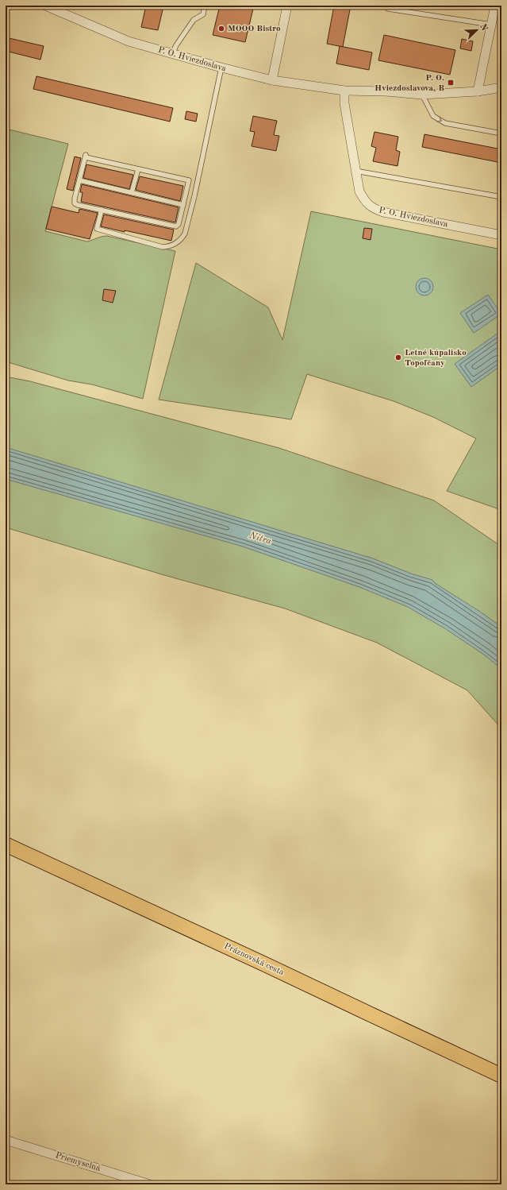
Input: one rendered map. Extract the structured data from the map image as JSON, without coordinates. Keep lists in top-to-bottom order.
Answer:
{
  "streets": {
    "main road": ["Práznovská cesta"],
    "street": ["P. O. Hviezdoslava", "Priemyselná"]
  },
  "water": ["Nitra"],
  "places": {
    "other": ["MOOO Bistro", "Letné kúpalisko Topoľčany"],
    "transit": ["P. O. Hviezdoslavova, B"]
  },
  "north": "top right"
}
